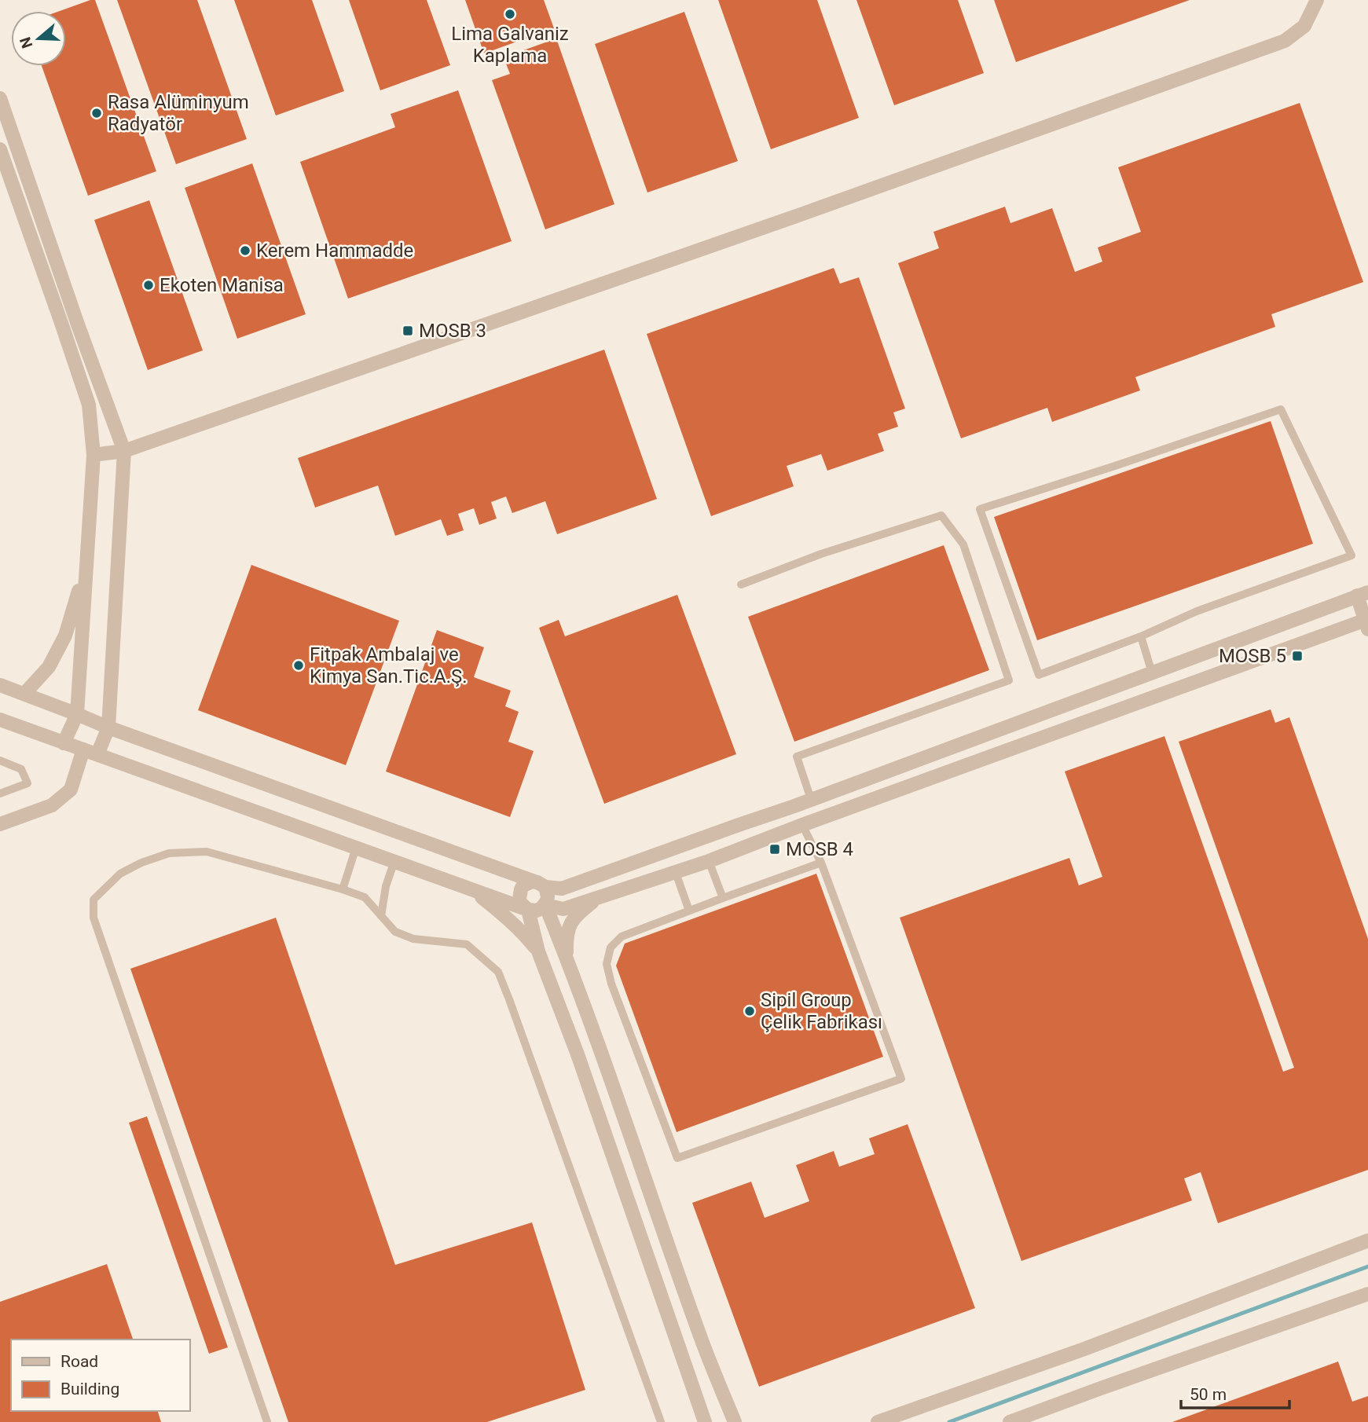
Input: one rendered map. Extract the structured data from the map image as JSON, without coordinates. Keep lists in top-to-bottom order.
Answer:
{
  "places": {
    "other": [
      "Lima Galvaniz Kaplama",
      "Rasa Alüminyum Radyatör",
      "Kerem Hammadde",
      "Ekoten Manisa",
      "Fitpak Ambalaj ve Kimya San.Tic.A.Ş.",
      "Sipil Group Çelik Fabrikası"
    ],
    "transit": ["MOSB 3", "MOSB 5", "MOSB 4"]
  },
  "legend": ["Road", "Building"],
  "scale_bar": "50 m",
  "north": "left"
}
